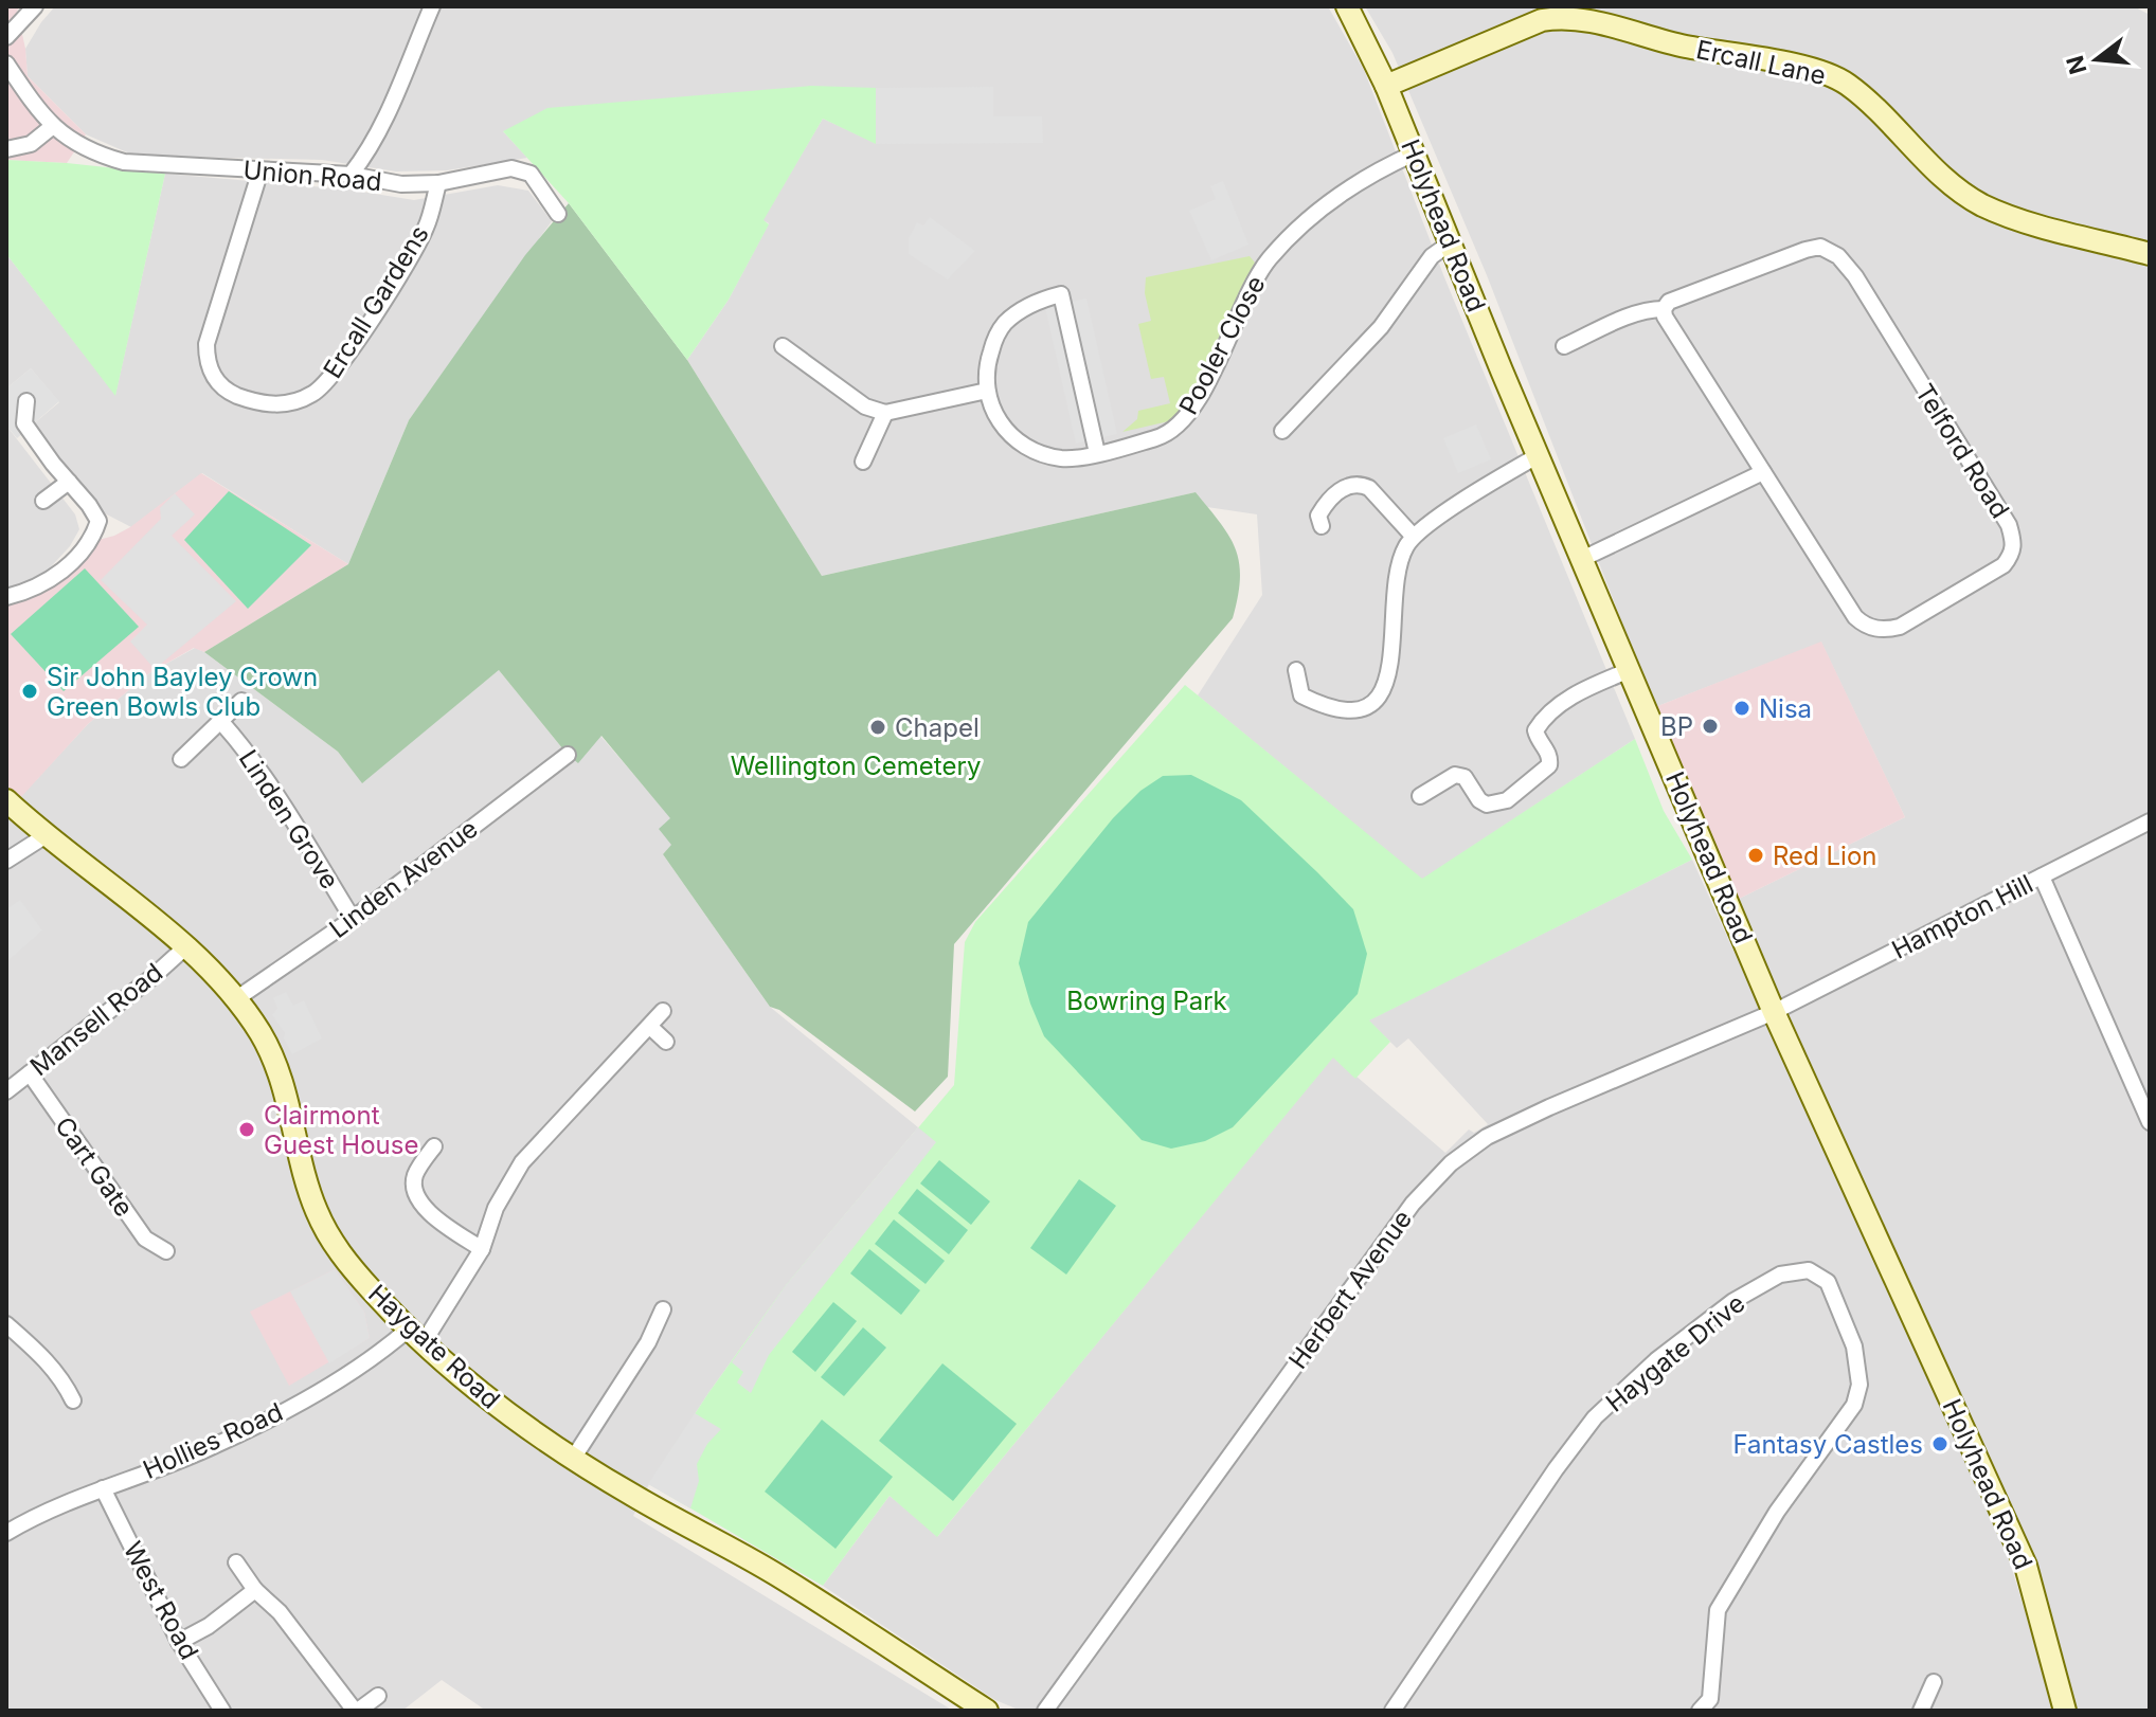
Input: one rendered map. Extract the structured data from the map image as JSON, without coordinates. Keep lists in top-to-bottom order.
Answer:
{
  "streets": {
    "street": [
      "Ercall Lane",
      "Union Road",
      "Holyhead Road",
      "Ercall Gardens",
      "Pooler Close",
      "Telford Road",
      "Linden Grove",
      "Linden Avenue",
      "Hampton Hill",
      "Mansell Road",
      "Cart Gate",
      "Herbert Avenue",
      "Haygate Road",
      "Haygate Drive",
      "Hollies Road",
      "West Road"
    ]
  },
  "crossings": [
    ["Ercall Lane", "Holyhead Road"],
    ["Union Road", "Ercall Gardens"],
    ["Holyhead Road", "Pooler Close"],
    ["Holyhead Road", "Hampton Hill"],
    ["Holyhead Road", "Herbert Avenue"],
    ["Linden Grove", "Linden Avenue"],
    ["Linden Avenue", "Haygate Road"],
    ["Hampton Hill", "Herbert Avenue"],
    ["Mansell Road", "Cart Gate"],
    ["Mansell Road", "Haygate Road"],
    ["Haygate Road", "Hollies Road"],
    ["Hollies Road", "West Road"]
  ],
  "parks": ["Wellington Cemetery", "Bowring Park"],
  "places": [
    "Sir John Bayley Crown Green Bowls Club",
    "Nisa",
    "BP",
    "Chapel",
    "Red Lion",
    "Clairmont Guest House",
    "Fantasy Castles"
  ],
  "north": "left"
}
